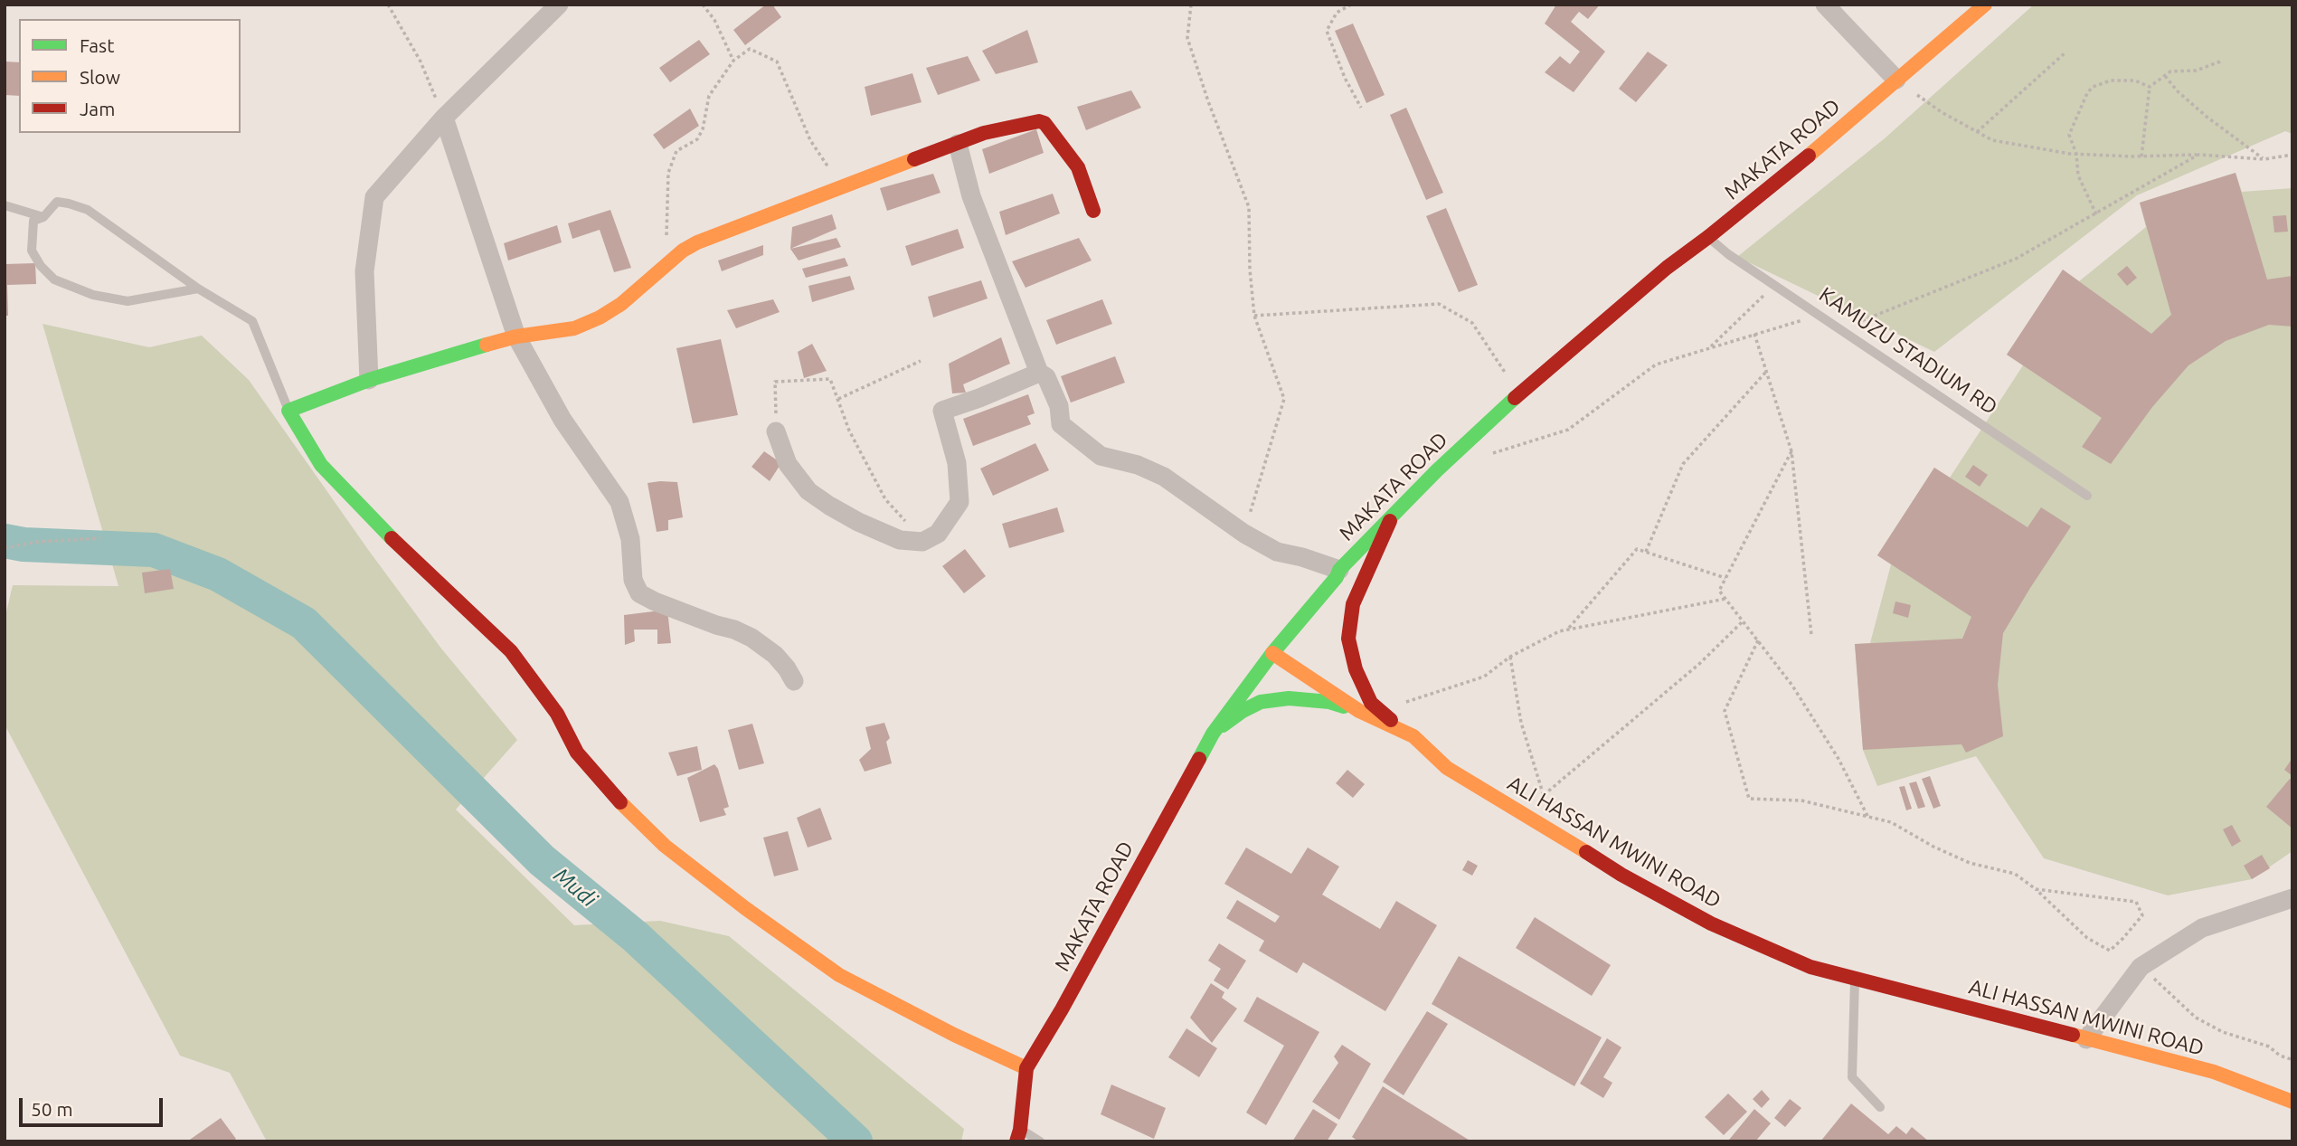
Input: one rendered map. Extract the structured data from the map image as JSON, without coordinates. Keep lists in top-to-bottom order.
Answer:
{
  "streets": {
    "main road": ["MAKATA ROAD", "ALI HASSAN MWINI ROAD"],
    "lane": ["KAMUZU STADIUM RD"]
  },
  "crossings": [
    ["MAKATA ROAD", "KAMUZU STADIUM RD"],
    ["MAKATA ROAD", "ALI HASSAN MWINI ROAD"]
  ],
  "water": ["Mudi"],
  "legend": ["Fast", "Slow", "Jam"],
  "scale_bar": "50 m"
}
